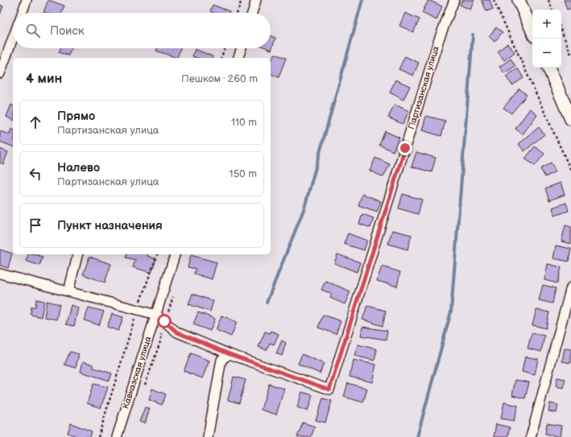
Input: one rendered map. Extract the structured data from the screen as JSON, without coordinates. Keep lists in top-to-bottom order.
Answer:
{
  "streets": {
    "street": ["Партизанская улица", "Кавказская улица"]
  },
  "crossings": [
    ["Партизанская улица", "Кавказская улица"]
  ],
  "page": {
    "map_buttons": ["+", "−"],
    "search": "Поиск",
    "heading": ["4 мин", "Пешком · 260 m"],
    "list": [
      ["Прямо", "Партизанская улица", "110 m"],
      ["Налево", "Партизанская улица", "150 m"],
      "Пункт назначения"
    ]
  }
}
